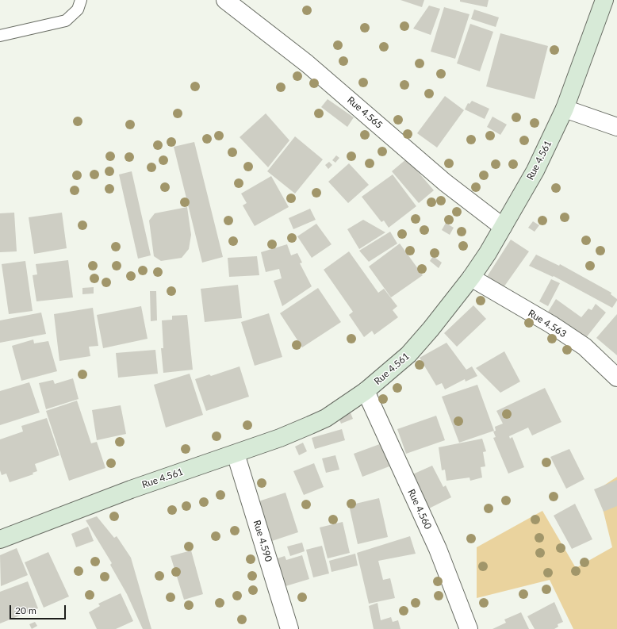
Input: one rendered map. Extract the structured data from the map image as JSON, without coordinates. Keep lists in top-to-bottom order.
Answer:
{
  "streets": {
    "main road": ["Rue 4.561"],
    "street": [
      "Rue 4.565",
      "Rue 4.563",
      "Rue 4.560",
      "Rue 4.590"
    ]
  },
  "crossings": [
    ["Rue 4.565", "Rue 4.561"],
    ["Rue 4.561", "Rue 4.563"],
    ["Rue 4.561", "Rue 4.560"],
    ["Rue 4.561", "Rue 4.590"]
  ],
  "scale_bar": "20 m"
}
